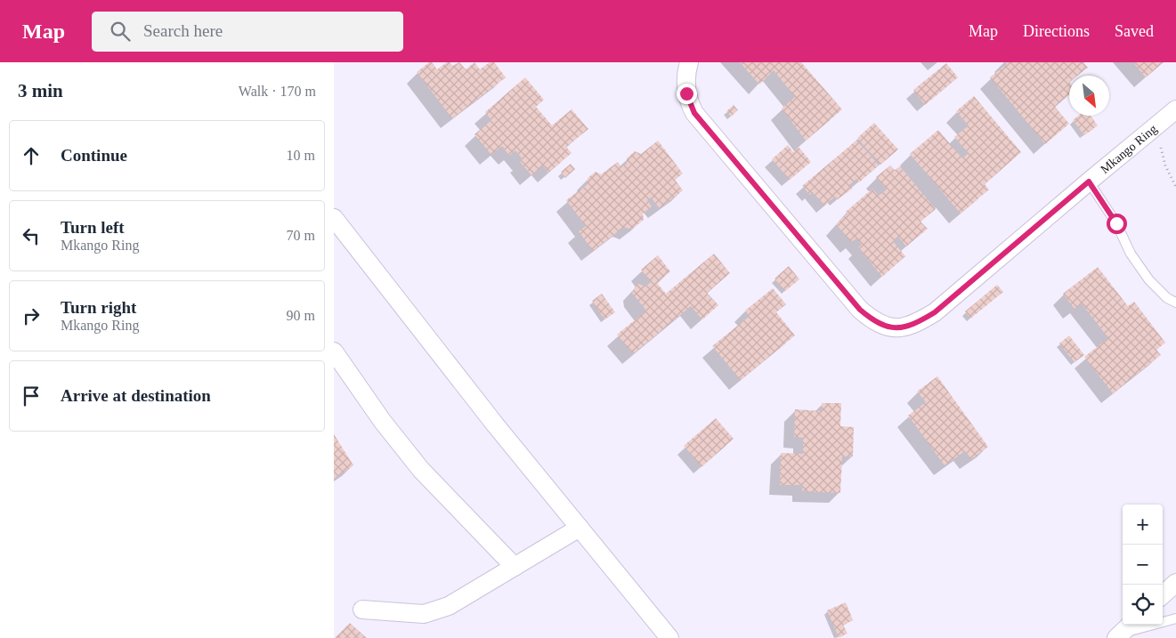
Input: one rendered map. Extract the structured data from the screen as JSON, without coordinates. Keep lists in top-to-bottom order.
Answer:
{
  "streets": {
    "street": ["Mkango Ring"]
  },
  "north": "bottom right",
  "page": {
    "header": "Map",
    "search": "Search here",
    "nav": ["Map", "Directions", "Saved"],
    "heading": ["3 min", "Walk · 170 m"],
    "list": [
      ["Continue", "10 m"],
      ["Turn left", "Mkango Ring", "70 m"],
      ["Turn right", "Mkango Ring", "90 m"],
      "Arrive at destination"
    ],
    "map_buttons": ["+", "−"]
  }
}
